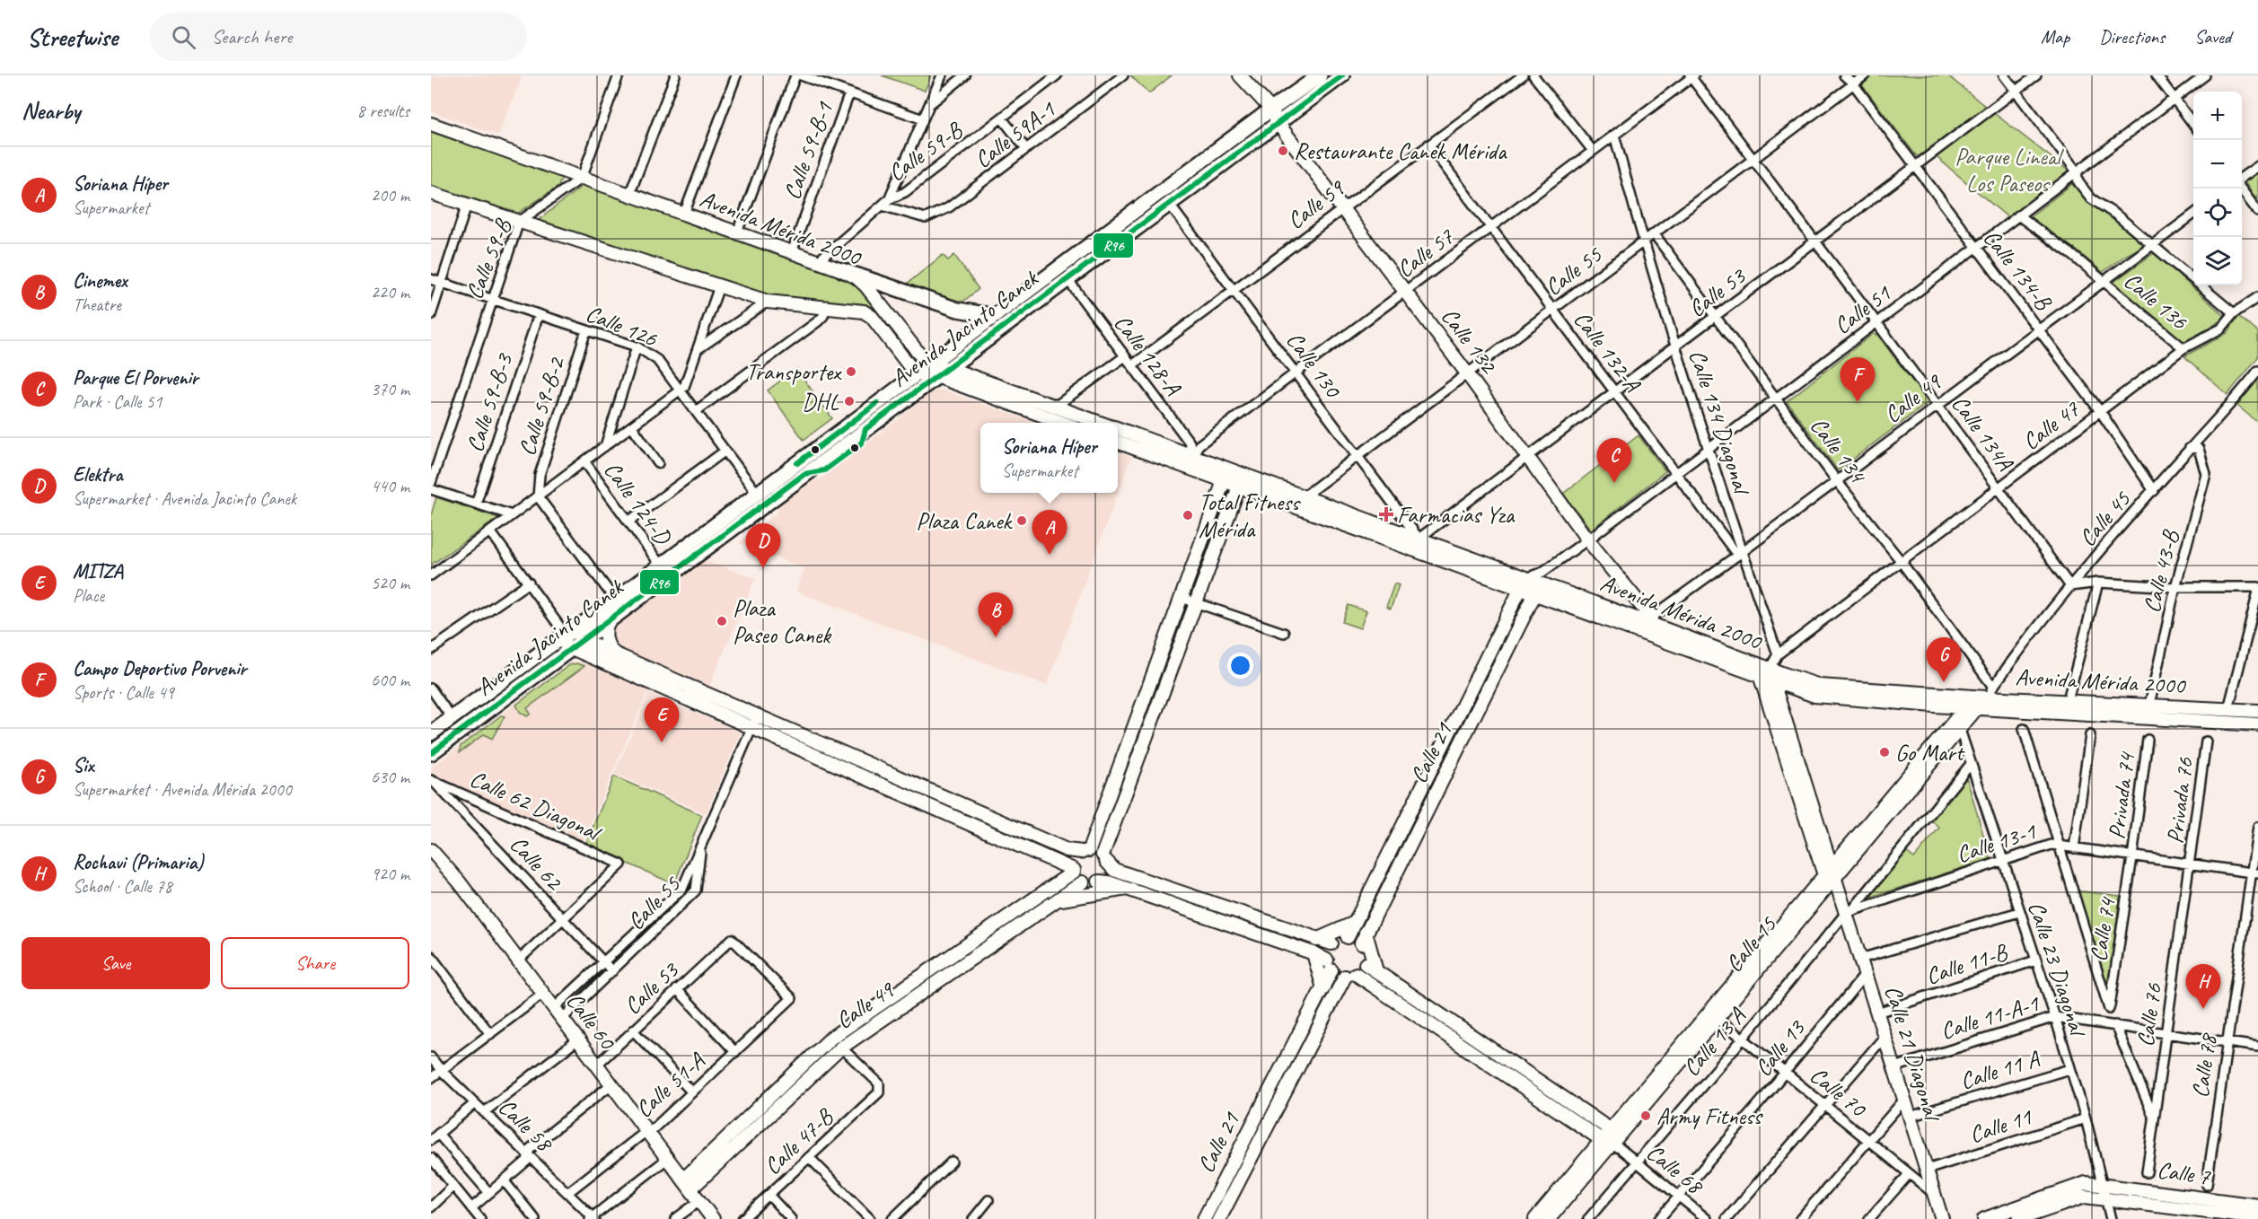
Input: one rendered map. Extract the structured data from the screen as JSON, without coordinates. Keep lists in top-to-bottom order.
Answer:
{
  "streets": {
    "main road": ["Avenida Jacinto Canek"],
    "street": [
      "Calle 59A-1",
      "Calle 59-B-1",
      "Calle 59-B",
      "Calle 59",
      "Avenida Mérida 2000",
      "Calle 57",
      "Calle 134-B",
      "Calle 55",
      "Calle 53",
      "Calle 136",
      "Calle 51",
      "Calle 126",
      "Calle 132",
      "Calle 132-A",
      "Calle 128-A",
      "Calle 130",
      "Calle 49",
      "Calle 59-B-3",
      "Calle 59-B-2",
      "Calle 134 Diagonal",
      "Calle 47",
      "Calle 134A",
      "Calle 134",
      "Calle 124-D",
      "Calle 45",
      "Calle 43-B",
      "Calle 21",
      "Privada 74",
      "Privada 76",
      "Calle 62 Diagonal",
      "Calle 13-1",
      "Calle 62",
      "Calle 74",
      "Calle 15",
      "Calle 11-B",
      "Calle 23 Diagonal",
      "Calle 76",
      "Calle 11-A-1",
      "Calle 60",
      "Calle 13 A",
      "Calle 13",
      "Calle 21 Diagonal",
      "Calle 78",
      "Calle 11 A",
      "Calle 51-A",
      "Calle 70",
      "Calle 58",
      "Calle 11",
      "Calle 47-B",
      "Calle 68",
      "Calle 7"
    ]
  },
  "crossings": [
    ["Calle 59A-1", "Calle 59-B"],
    ["Calle 59-B-1", "Avenida Mérida 2000"],
    ["Calle 59-B", "Avenida Mérida 2000"],
    ["Calle 59-B", "Calle 126"],
    ["Calle 59", "Calle 132"],
    ["Calle 59", "Calle 132-A"],
    ["Calle 59", "Calle 128-A"],
    ["Calle 59", "Calle 130"],
    ["Avenida Mérida 2000", "Calle 57"],
    ["Avenida Mérida 2000", "Calle 55"],
    ["Avenida Mérida 2000", "Calle 53"],
    ["Avenida Mérida 2000", "Calle 51"],
    ["Avenida Mérida 2000", "Avenida Jacinto Canek"],
    ["Avenida Mérida 2000", "Calle 132"],
    ["Avenida Mérida 2000", "Calle 128-A"],
    ["Avenida Mérida 2000", "Calle 130"],
    ["Avenida Mérida 2000", "Calle 49"],
    ["Avenida Mérida 2000", "Calle 47"],
    ["Avenida Mérida 2000", "Calle 134"],
    ["Avenida Mérida 2000", "Calle 45"],
    ["Avenida Mérida 2000", "Calle 43-B"],
    ["Avenida Mérida 2000", "Calle 21"],
    ["Avenida Mérida 2000", "Calle 15"],
    ["Avenida Mérida 2000", "Calle 21 Diagonal"],
    ["Calle 57", "Calle 132"],
    ["Calle 57", "Calle 132-A"],
    ["Calle 57", "Calle 128-A"],
    ["Calle 57", "Calle 130"],
    ["Calle 57", "Calle 134 Diagonal"],
    ["Calle 57", "Calle 134A"],
    ["Calle 134-B", "Calle 55"],
    ["Calle 134-B", "Calle 53"],
    ["Calle 134-B", "Calle 51"],
    ["Calle 134-B", "Calle 49"],
    ["Calle 134-B", "Calle 47"],
    ["Calle 134-B", "Calle 45"],
    ["Calle 55", "Calle 132"],
    ["Calle 55", "Calle 132-A"],
    ["Calle 55", "Calle 130"],
    ["Calle 55", "Calle 134 Diagonal"],
    ["Calle 55", "Calle 134A"],
    ["Calle 55", "Calle 134"],
    ["Calle 55", "Calle 62"],
    ["Calle 55", "Calle 60"],
    ["Calle 53", "Calle 132"],
    ["Calle 53", "Calle 132-A"],
    ["Calle 53", "Calle 130"],
    ["Calle 53", "Calle 134 Diagonal"],
    ["Calle 53", "Calle 134A"],
    ["Calle 53", "Calle 134"],
    ["Calle 53", "Calle 60"],
    ["Calle 53", "Calle 51-A"],
    ["Calle 136", "Calle 51"],
    ["Calle 136", "Calle 49"],
    ["Calle 136", "Calle 47"],
    ["Calle 51", "Calle 132"],
    ["Calle 51", "Calle 132-A"],
    ["Calle 51", "Calle 134 Diagonal"],
    ["Calle 51", "Calle 134A"],
    ["Calle 51", "Calle 134"],
    ["Calle 51", "Calle 21"],
    ["Calle 126", "Avenida Jacinto Canek"],
    ["Calle 126", "Calle 59-B-3"],
    ["Calle 126", "Calle 59-B-2"],
    ["Avenida Jacinto Canek", "Calle 132"],
    ["Avenida Jacinto Canek", "Calle 128-A"],
    ["Avenida Jacinto Canek", "Calle 130"],
    ["Avenida Jacinto Canek", "Calle 124-D"],
    ["Calle 132", "Calle 49"],
    ["Calle 132-A", "Calle 49"],
    ["Calle 132-A", "Calle 134 Diagonal"],
    ["Calle 49", "Calle 134 Diagonal"],
    ["Calle 49", "Calle 134A"],
    ["Calle 49", "Calle 134"],
    ["Calle 49", "Calle 60"],
    ["Calle 49", "Calle 47-B"],
    ["Calle 134 Diagonal", "Calle 47"],
    ["Calle 47", "Calle 134A"],
    ["Calle 47", "Calle 134"],
    ["Calle 47", "Calle 21 Diagonal"],
    ["Calle 134A", "Calle 45"],
    ["Calle 134", "Calle 45"],
    ["Calle 45", "Calle 43-B"],
    ["Privada 74", "Calle 13-1"],
    ["Privada 74", "Calle 74"],
    ["Privada 76", "Calle 13-1"],
    ["Privada 76", "Calle 76"],
    ["Calle 62 Diagonal", "Calle 62"],
    ["Calle 13-1", "Calle 74"],
    ["Calle 13-1", "Calle 23 Diagonal"],
    ["Calle 13-1", "Calle 76"],
    ["Calle 13-1", "Calle 13 A"],
    ["Calle 13-1", "Calle 21 Diagonal"],
    ["Calle 13-1", "Calle 78"],
    ["Calle 15", "Calle 23 Diagonal"],
    ["Calle 15", "Calle 21 Diagonal"],
    ["Calle 15", "Calle 70"],
    ["Calle 15", "Calle 68"],
    ["Calle 11-B", "Calle 23 Diagonal"],
    ["Calle 11-B", "Calle 21 Diagonal"],
    ["Calle 23 Diagonal", "Calle 11-A-1"],
    ["Calle 23 Diagonal", "Calle 13 A"],
    ["Calle 23 Diagonal", "Calle 11 A"],
    ["Calle 23 Diagonal", "Calle 11"],
    ["Calle 23 Diagonal", "Calle 7"],
    ["Calle 76", "Calle 11-A-1"],
    ["Calle 11-A-1", "Calle 21 Diagonal"],
    ["Calle 11-A-1", "Calle 78"],
    ["Calle 60", "Calle 51-A"],
    ["Calle 13 A", "Calle 21 Diagonal"],
    ["Calle 13 A", "Calle 70"],
    ["Calle 13 A", "Calle 68"],
    ["Calle 13", "Calle 21 Diagonal"],
    ["Calle 13", "Calle 70"],
    ["Calle 13", "Calle 68"],
    ["Calle 21 Diagonal", "Calle 11 A"],
    ["Calle 21 Diagonal", "Calle 70"],
    ["Calle 21 Diagonal", "Calle 11"],
    ["Calle 51-A", "Calle 58"]
  ],
  "parks": ["Parque Lineal Los Paseos"],
  "places": {
    "other": [
      "Restaurante Canek Mérida",
      "Transportex",
      "DHL",
      "Total Fitness Mérida",
      "Plaza Canek",
      "Plaza Paseo Canek",
      "Go Mart",
      "Army Fitness"
    ],
    "health": ["Farmacias Yza"]
  },
  "lines": ["transit line R96"],
  "page": {
    "header": "Streetwise",
    "search": "Search here",
    "nav": ["Map", "Directions", "Saved"],
    "heading": ["Nearby", "8 results"],
    "map_buttons": ["+", "−"],
    "list": [
      {
        "mark": "A",
        "name": "Soriana Híper",
        "note": "Supermarket",
        "value": "200 m"
      },
      {
        "mark": "B",
        "name": "Cinemex",
        "note": "Theatre",
        "value": "220 m"
      },
      {
        "mark": "C",
        "name": "Parque El Porvenir",
        "note": "Park · Calle 51",
        "value": "370 m"
      },
      {
        "mark": "D",
        "name": "Elektra",
        "note": "Supermarket · Avenida Jacinto Canek",
        "value": "440 m"
      },
      {
        "mark": "E",
        "name": "MITZA",
        "note": "Place",
        "value": "520 m"
      },
      {
        "mark": "F",
        "name": "Campo Deportivo Porvenir",
        "note": "Sports · Calle 49",
        "value": "600 m"
      },
      {
        "mark": "G",
        "name": "Six",
        "note": "Supermarket · Avenida Mérida 2000",
        "value": "630 m"
      },
      {
        "mark": "H",
        "name": "Rochavi (Primaria)",
        "note": "School · Calle 78",
        "value": "920 m"
      }
    ],
    "pins": [
      "F",
      "C",
      "A",
      "D",
      "B",
      "G",
      "E",
      "H"
    ],
    "popup": ["Soriana Híper", "Supermarket"],
    "buttons": ["Save", "Share"]
  }
}
